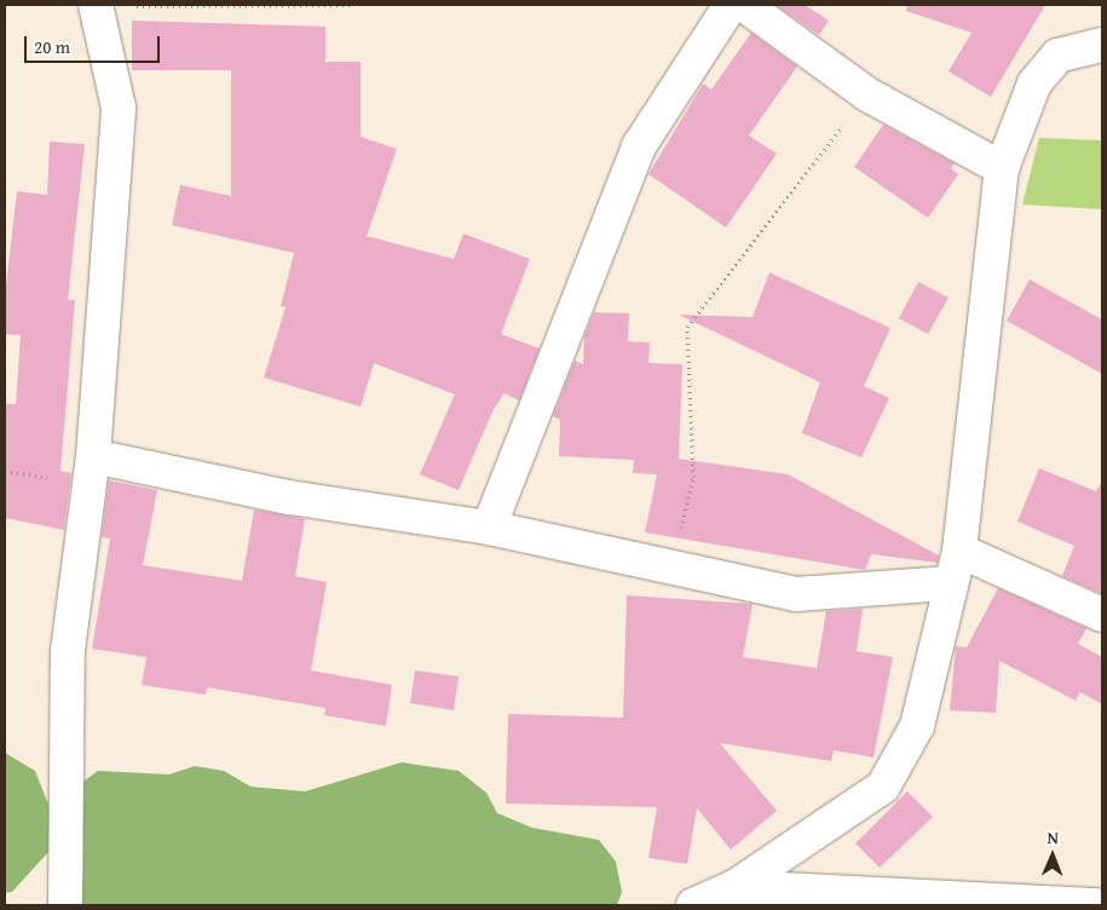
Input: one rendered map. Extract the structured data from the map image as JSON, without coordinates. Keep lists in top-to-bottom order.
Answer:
{
  "scale_bar": "20 m",
  "north": "top"
}
